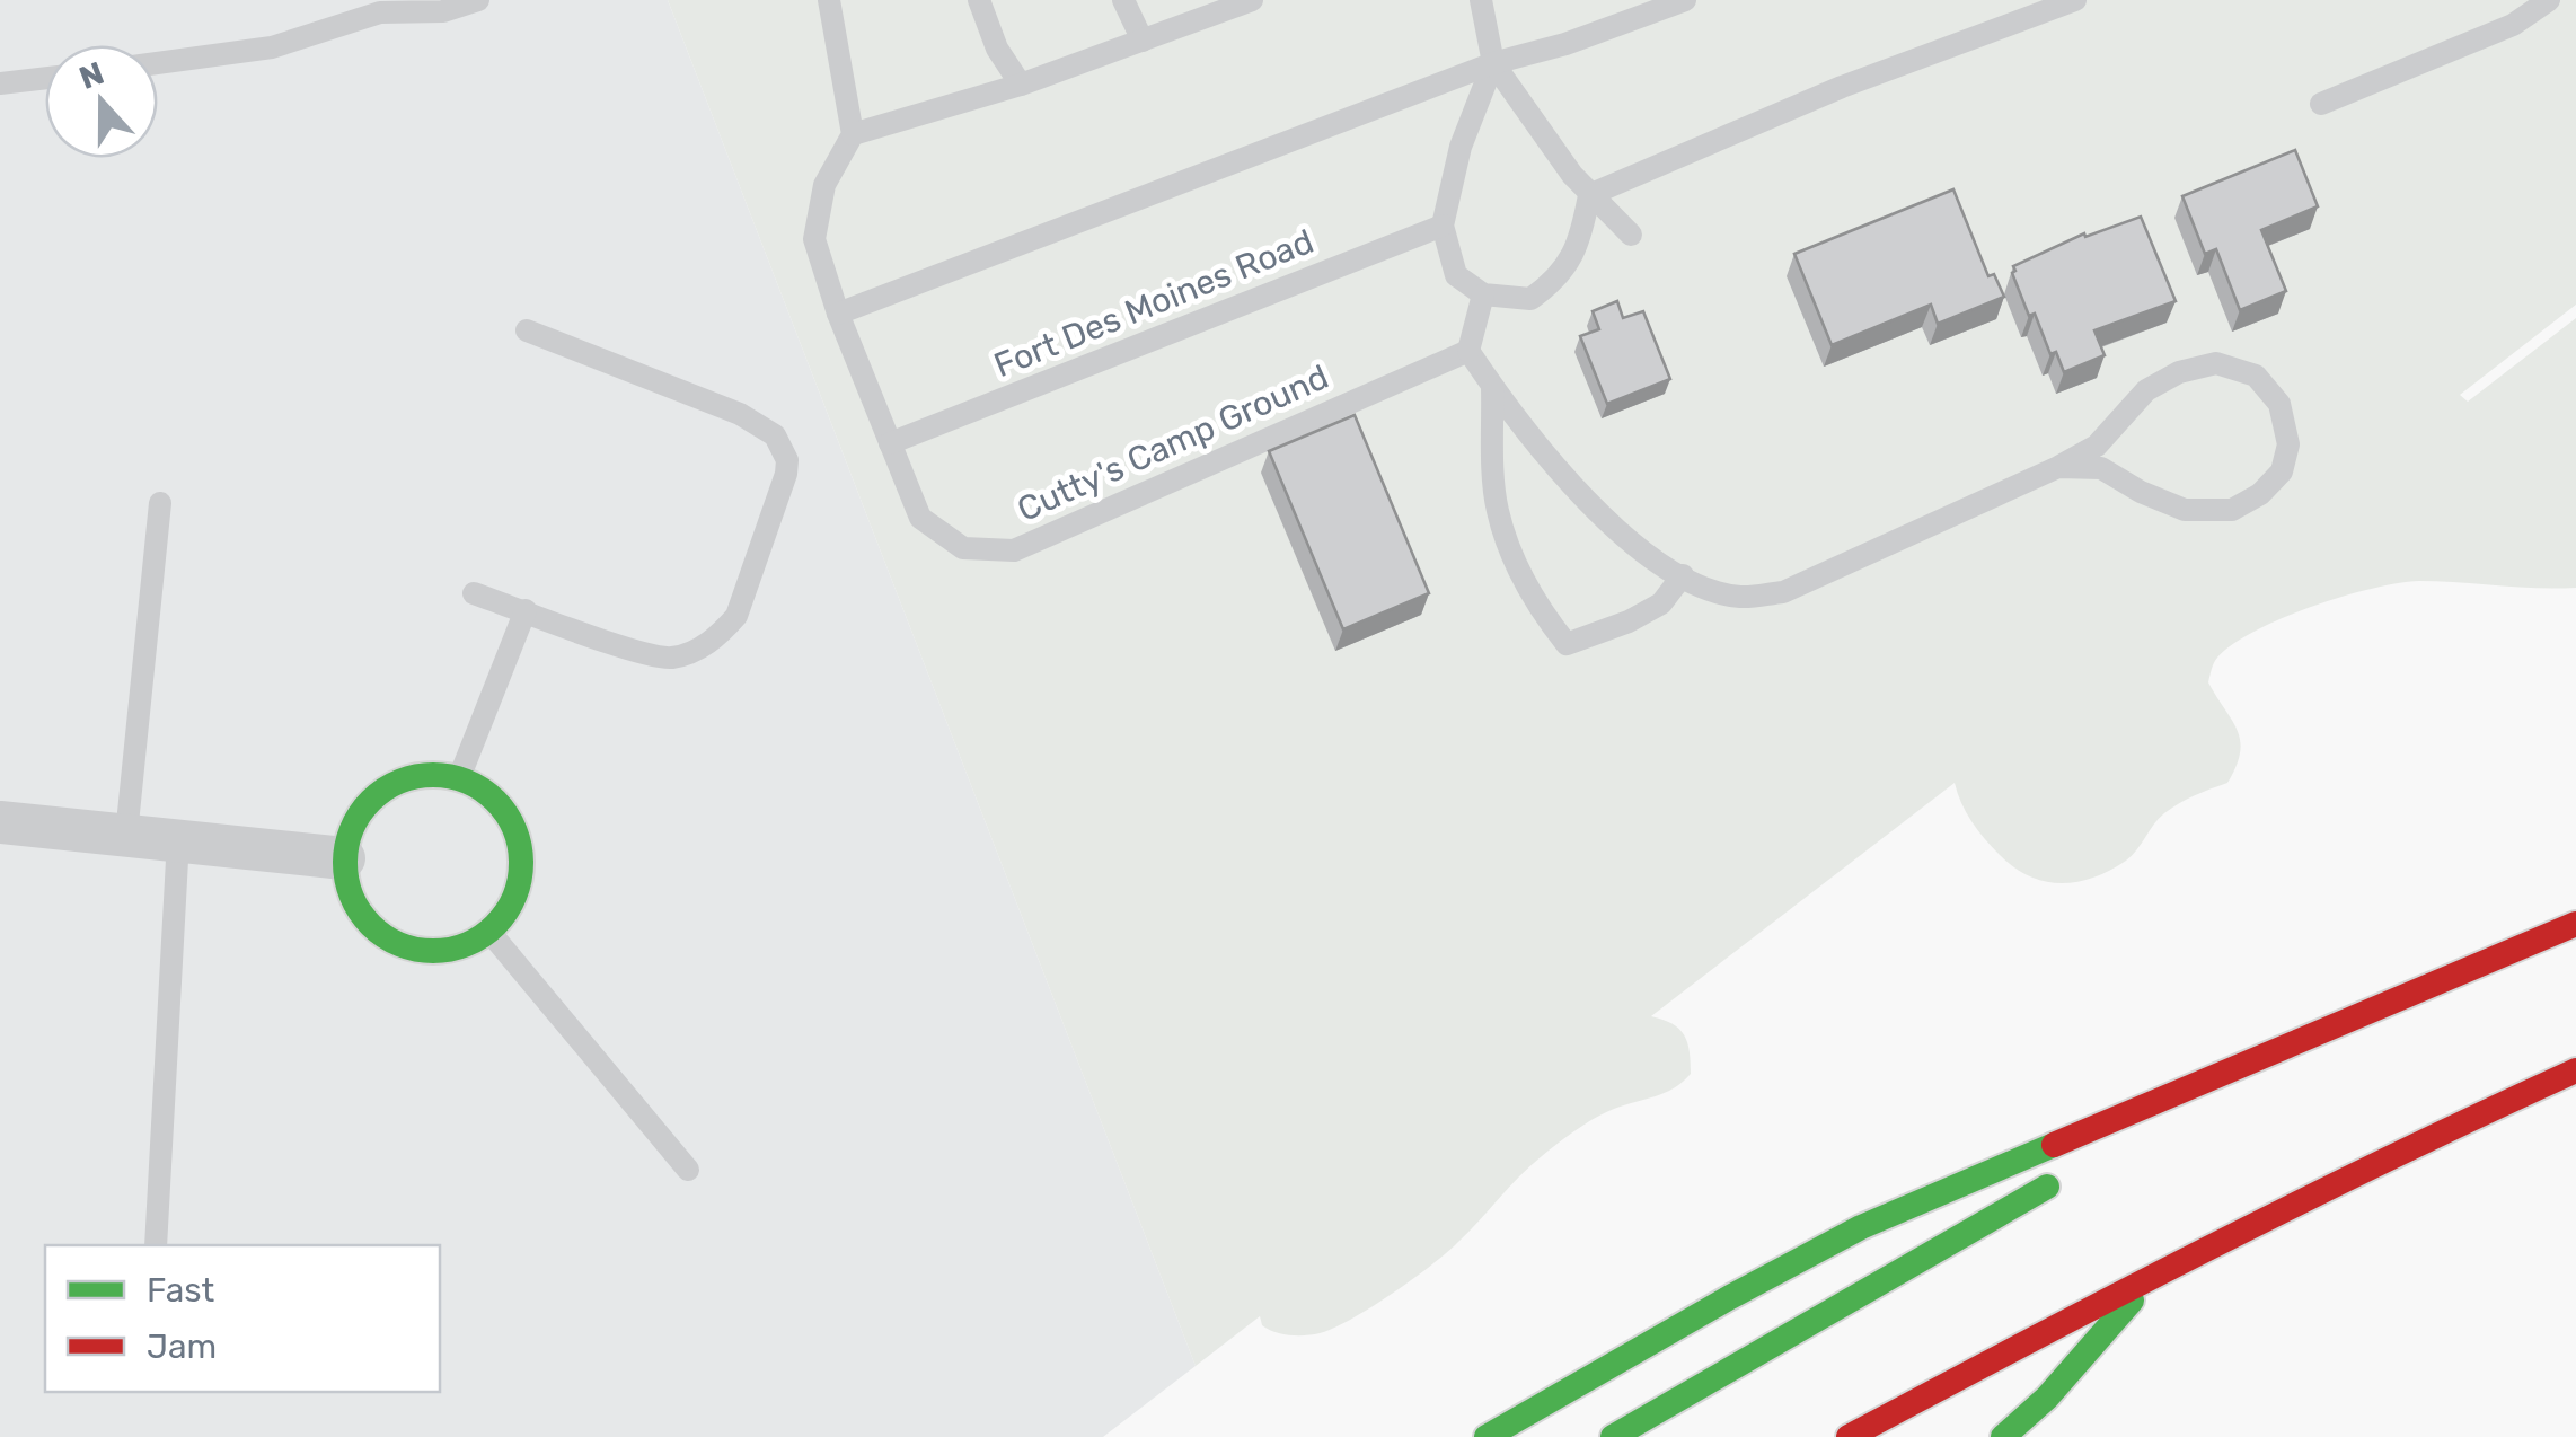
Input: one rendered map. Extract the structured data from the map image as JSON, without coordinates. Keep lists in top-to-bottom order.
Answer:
{
  "streets": {
    "lane": ["Fort Des Moines Road", "Cutty's Camp Ground"]
  },
  "crossings": [
    ["Fort Des Moines Road", "Cutty's Camp Ground"]
  ],
  "legend": ["Fast", "Jam"],
  "north": "top"
}
